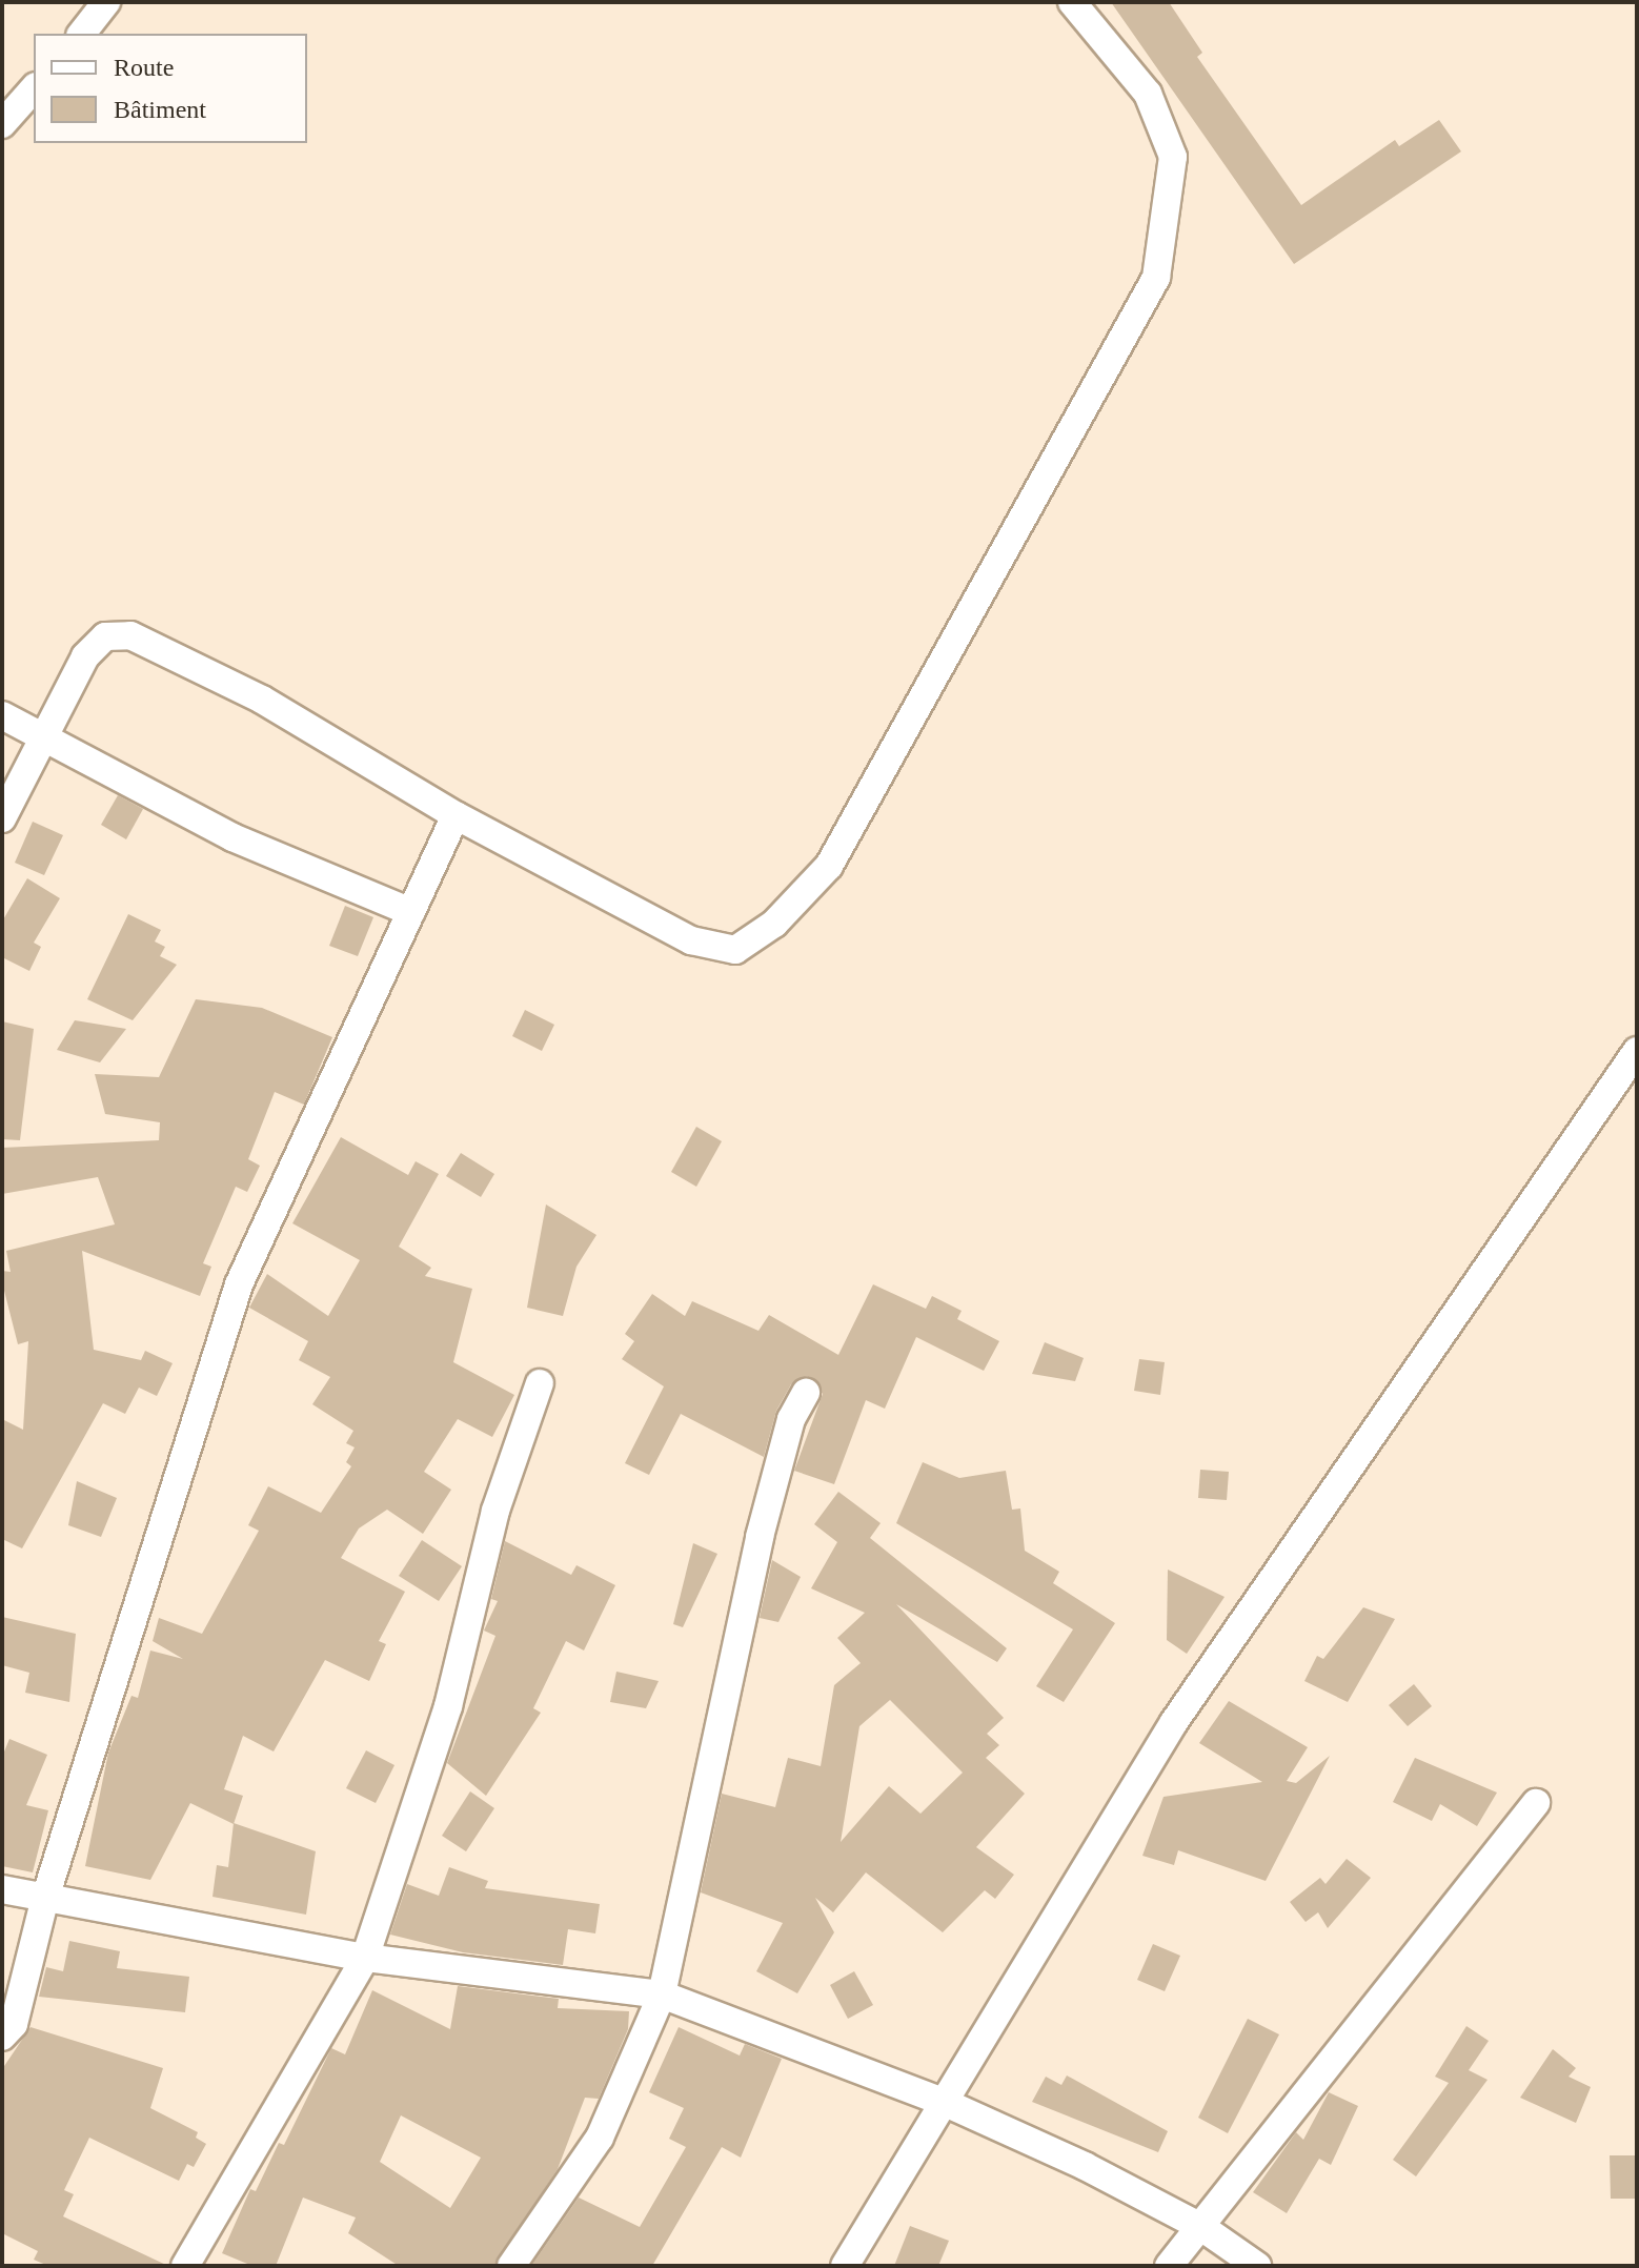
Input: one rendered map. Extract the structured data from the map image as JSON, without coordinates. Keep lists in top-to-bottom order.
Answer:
{
  "legend": ["Route", "Bâtiment"]
}
